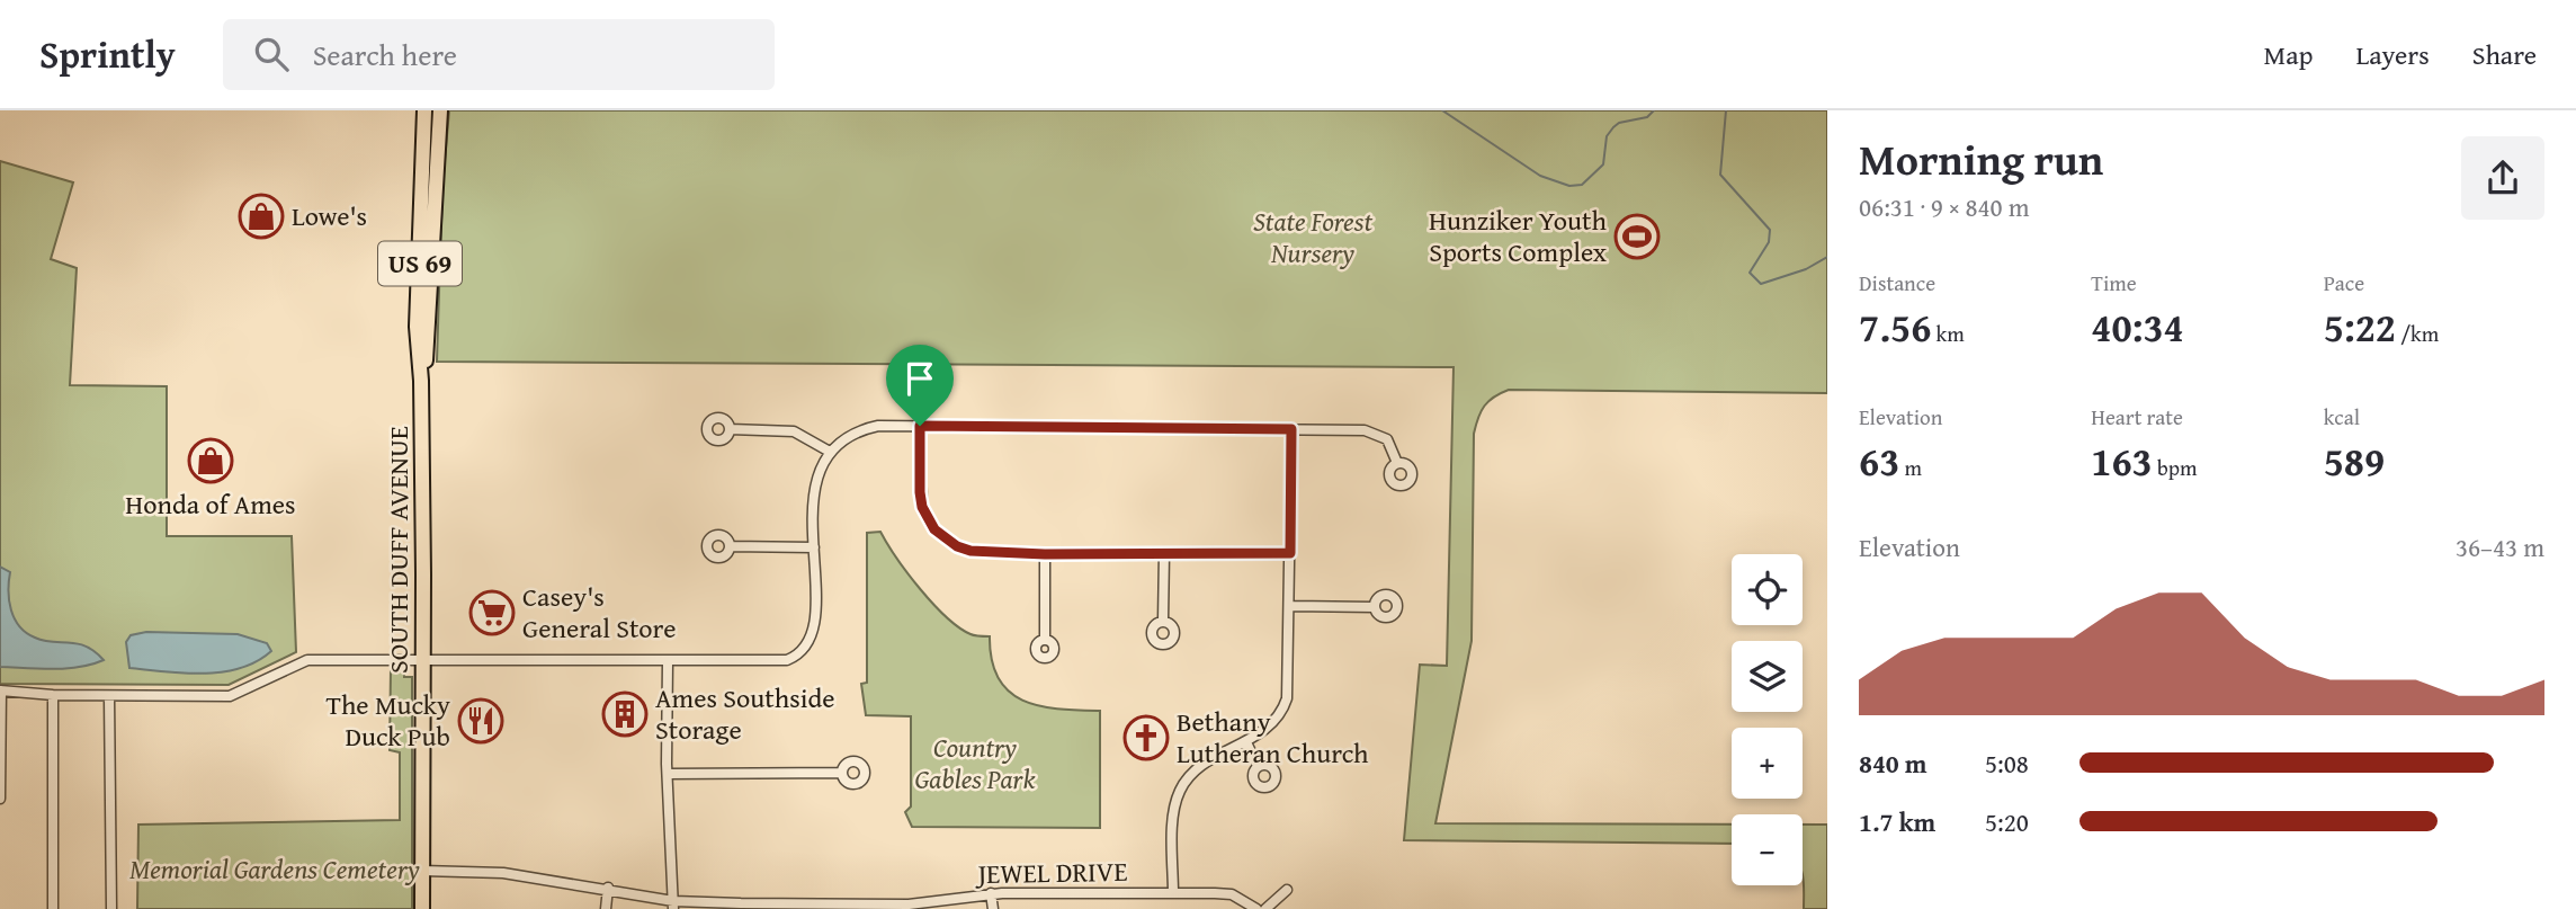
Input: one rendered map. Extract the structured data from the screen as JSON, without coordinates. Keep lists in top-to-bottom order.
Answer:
{
  "streets": {
    "main road": ["US 69", "SOUTH DUFF AVENUE"],
    "street": ["JEWEL DRIVE"]
  },
  "crossings": [
    ["SOUTH DUFF AVENUE", "JEWEL DRIVE"]
  ],
  "parks": ["State Forest Nursery", "Country Gables Park", "Memorial Gardens Cemetery"],
  "places": {
    "shop": ["Lowe's", "Honda of Ames"],
    "sports": ["Hunziker Youth Sports Complex"],
    "supermarket": ["Casey's General Store"],
    "building": ["Ames Southside Storage"],
    "restaurant": ["The Mucky Duck Pub"],
    "church": ["Bethany Lutheran Church"]
  },
  "page": {
    "header": "Sprintly",
    "search": "Search here",
    "nav": ["Map", "Layers", "Share"],
    "heading": ["Morning run", "06:31 · 9 × 840 m"],
    "stats": [
      ["Distance", "7.56 km"],
      ["Time", "40:34"],
      ["Pace", "5:22 /km"],
      ["Elevation", "63 m"],
      ["Heart rate", "163 bpm"],
      ["kcal", "589"]
    ],
    "chart": ["Elevation", "36–43 m"],
    "map_buttons": ["+", "−"],
    "list": [
      {
        "name": "840 m",
        "note": "5:08"
      },
      {
        "name": "1.7 km",
        "note": "5:20"
      }
    ]
  }
}
